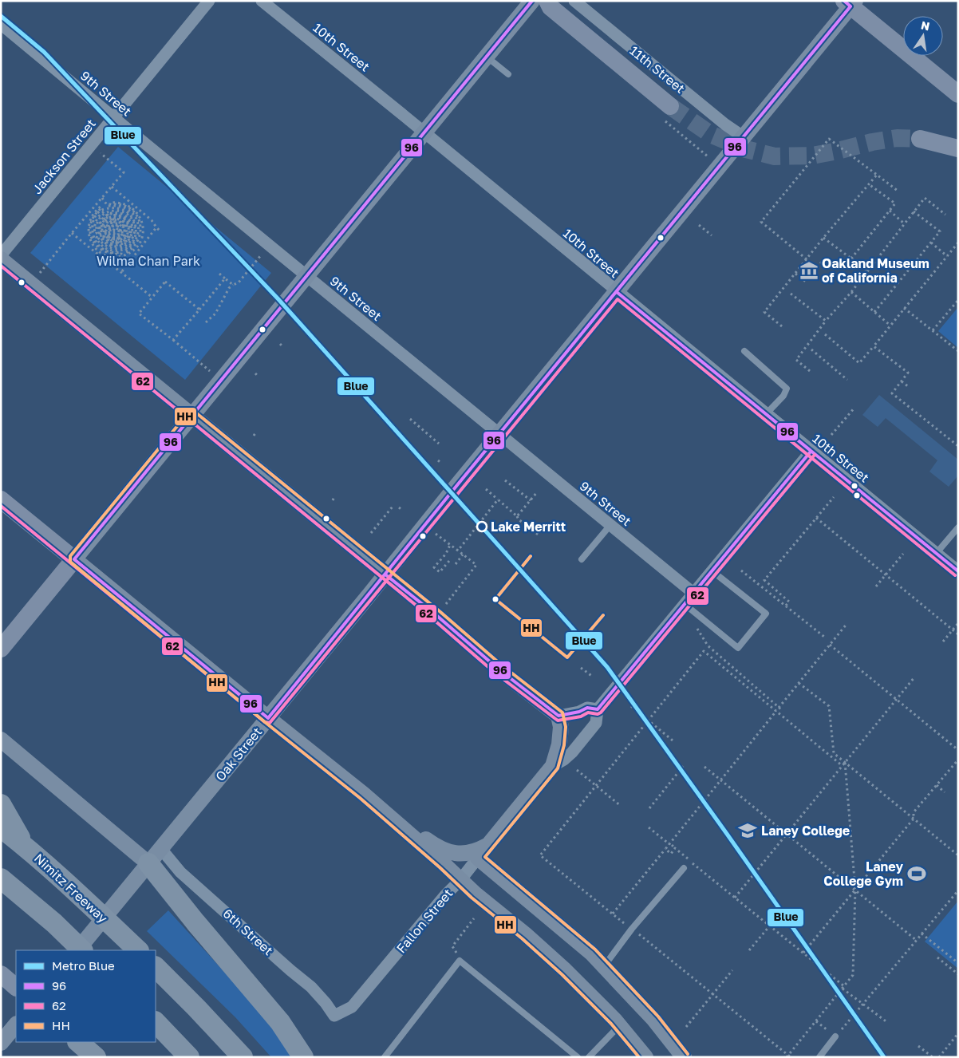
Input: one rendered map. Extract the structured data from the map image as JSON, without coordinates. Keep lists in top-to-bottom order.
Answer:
{
  "streets": {
    "highway": ["Nimitz Freeway"],
    "main road": [
      "11th Street",
      "Oak Street",
      "Fallon Street",
      "6th Street"
    ],
    "street": ["10th Street", "9th Street", "Jackson Street"]
  },
  "crossings": [
    ["10th Street", "Oak Street"],
    ["10th Street", "Fallon Street"],
    ["11th Street", "Oak Street"],
    ["9th Street", "Jackson Street"],
    ["9th Street", "Oak Street"],
    ["9th Street", "Fallon Street"],
    ["Oak Street", "6th Street"],
    ["Fallon Street", "6th Street"]
  ],
  "parks": ["Wilma Chan Park"],
  "places": {
    "museum": ["Oakland Museum of California"],
    "other": ["Lake Merritt"],
    "school or university": ["Laney College"],
    "sports": ["Laney College Gym"]
  },
  "lines": [
    "transit line 96",
    "metro line Blue",
    "transit line 62",
    "transit line HH"
  ],
  "legend": [
    "Metro Blue",
    "96",
    "62",
    "HH"
  ],
  "north": "top"
}
